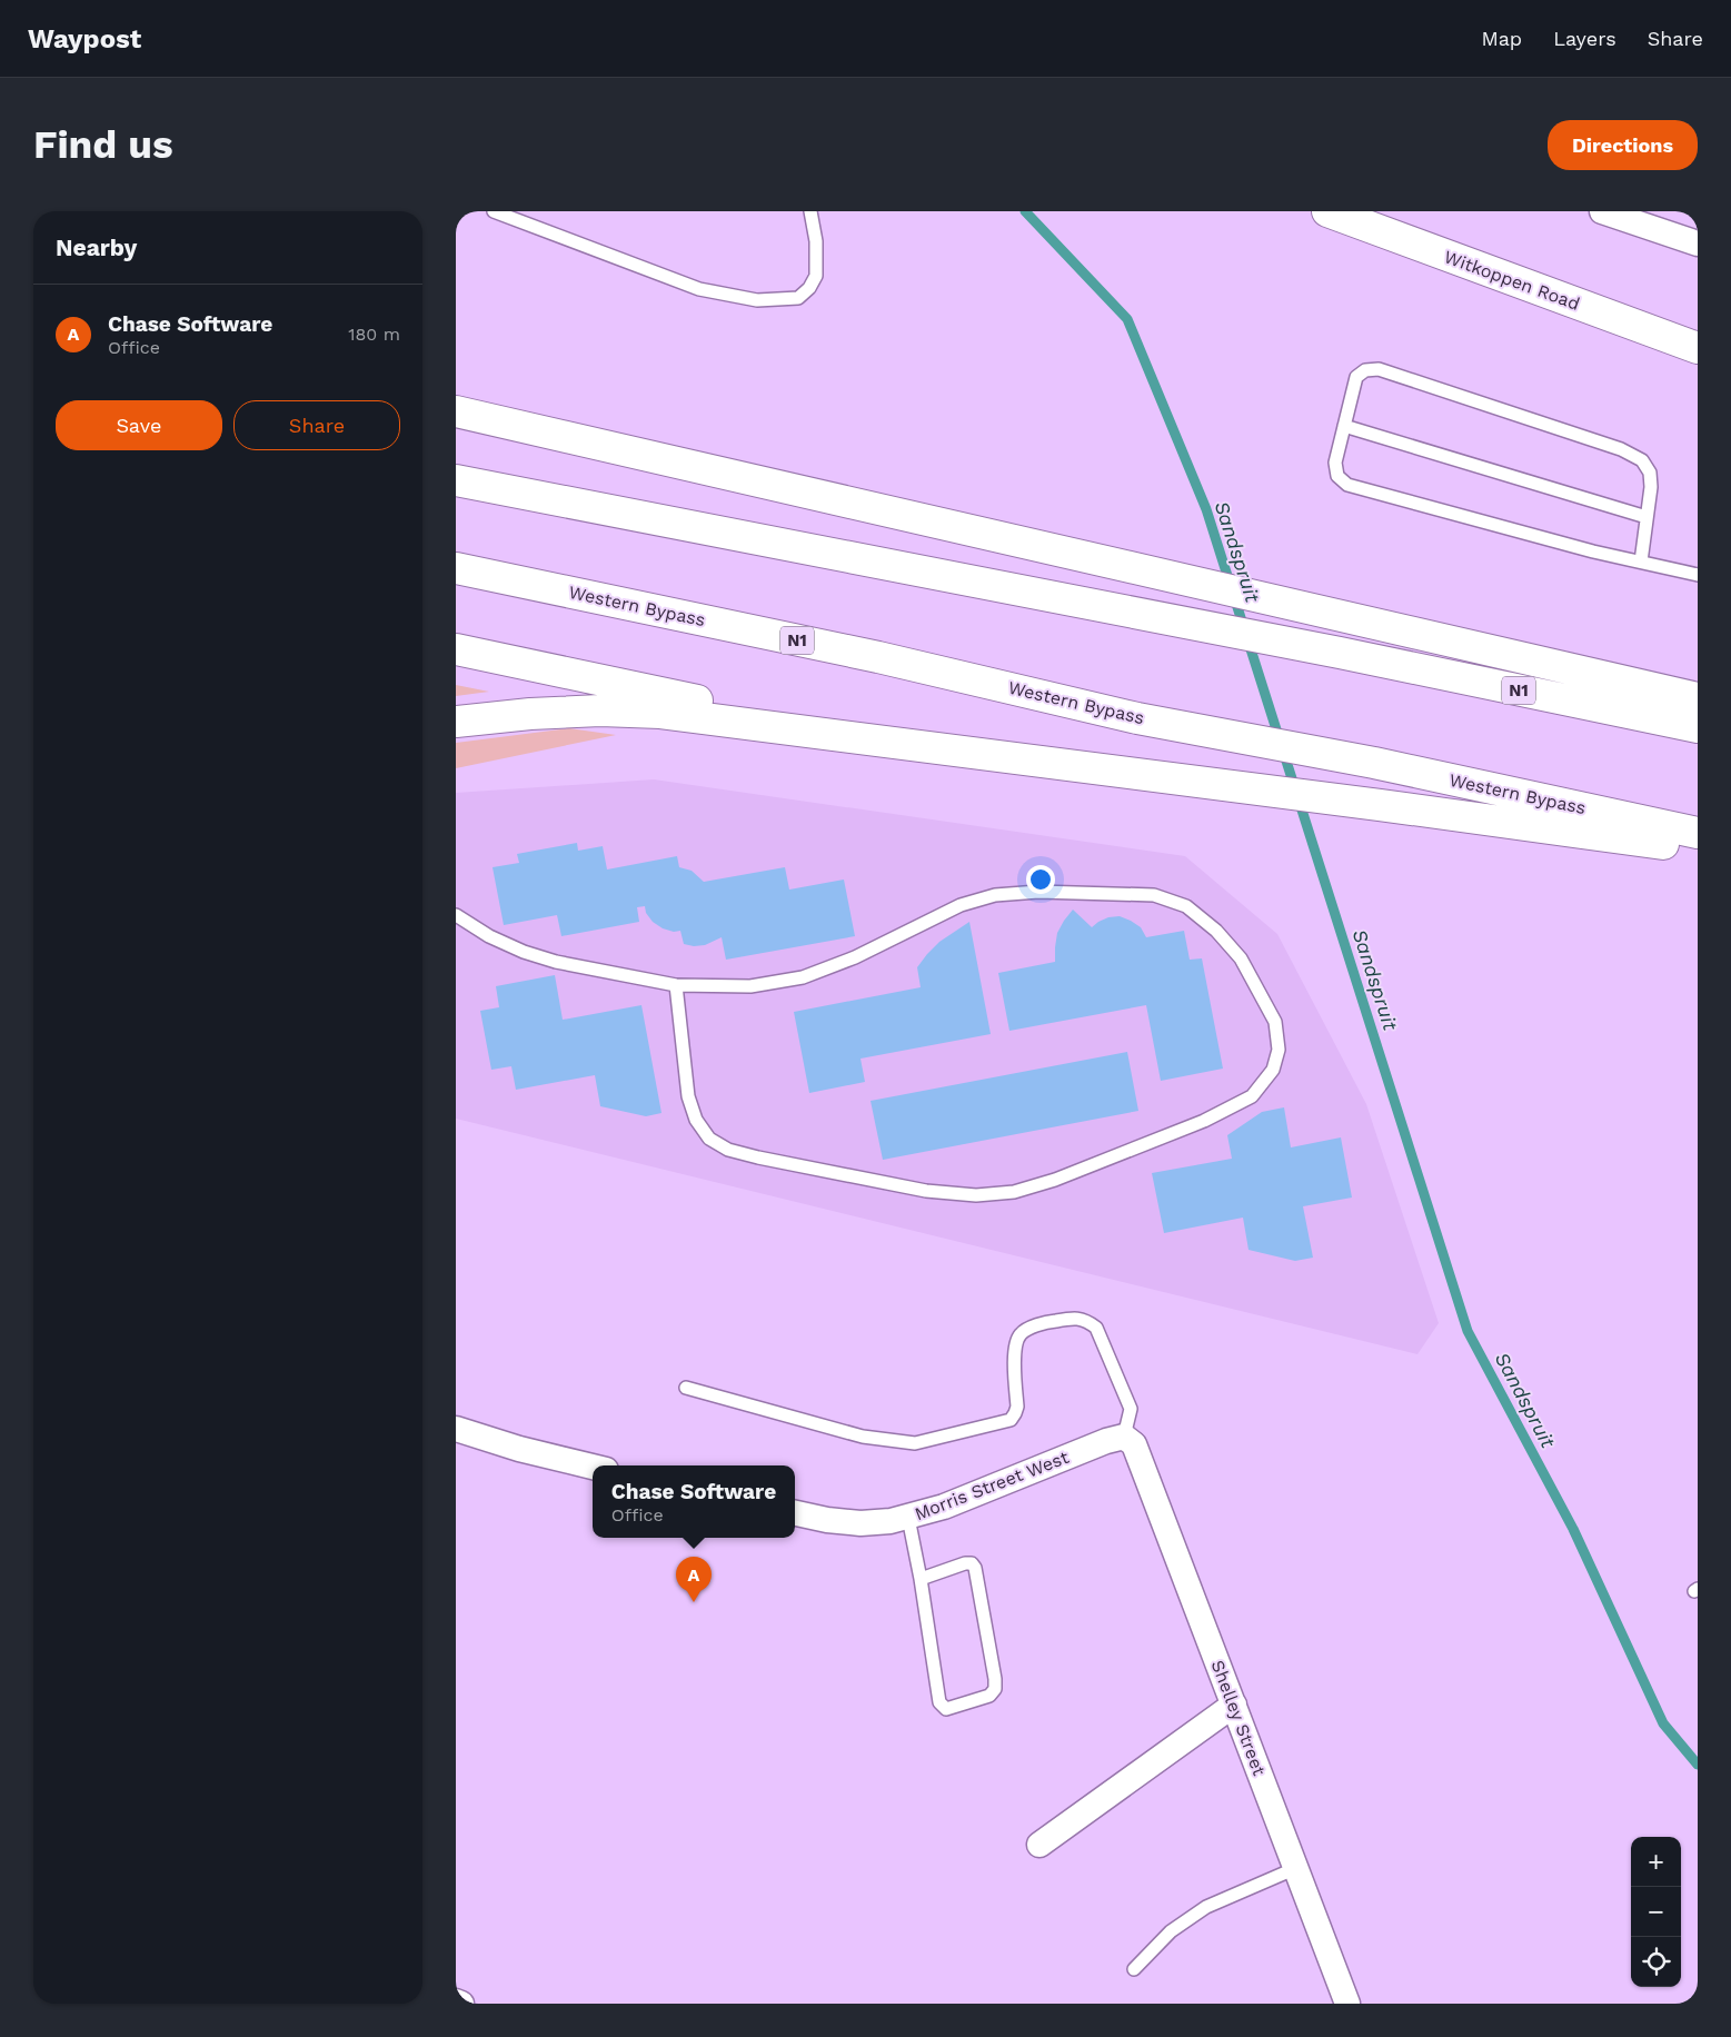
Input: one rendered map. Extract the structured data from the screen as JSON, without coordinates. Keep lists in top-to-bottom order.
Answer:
{
  "streets": {
    "main road": ["Witkoppen Road", "Western Bypass", "N1"],
    "street": ["Morris Street West", "Shelley Street"]
  },
  "crossings": [
    ["Morris Street West", "Shelley Street"]
  ],
  "water": ["Sandspruit"],
  "page": {
    "header": "Waypost",
    "nav": ["Map", "Layers", "Share"],
    "buttons": [
      "Directions",
      ["Save", "Share"]
    ],
    "title": "Find us",
    "heading": "Nearby",
    "list": [
      {
        "mark": "A",
        "name": "Chase Software",
        "note": "Office",
        "value": "180 m"
      }
    ],
    "popup": ["Chase Software", "Office"],
    "pins": "A",
    "map_buttons": ["+", "−"]
  }
}
